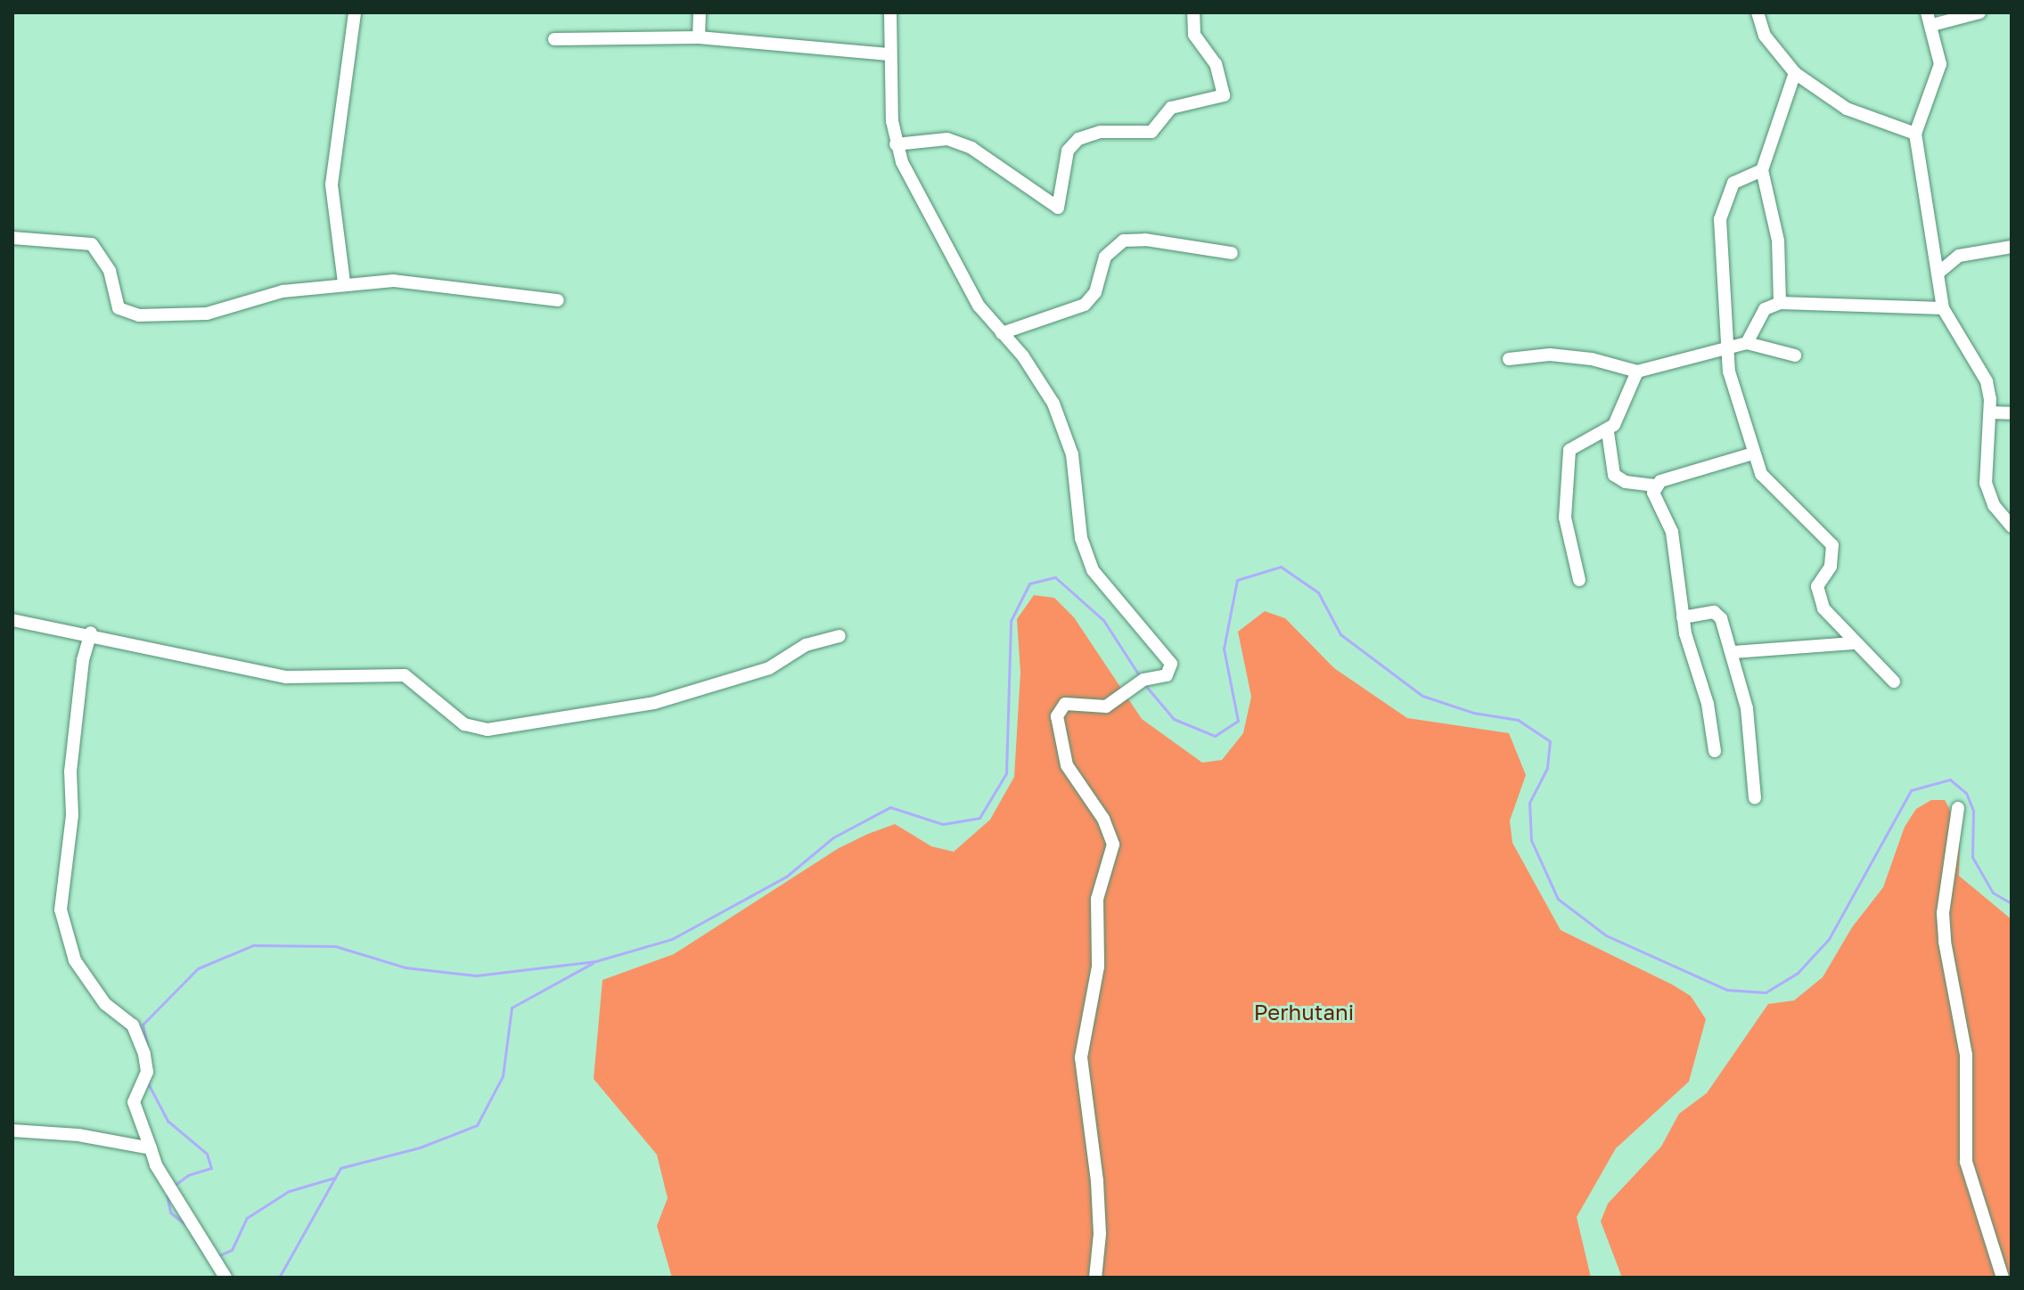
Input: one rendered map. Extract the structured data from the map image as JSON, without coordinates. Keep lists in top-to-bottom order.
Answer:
{
  "parks": ["Perhutani"]
}
